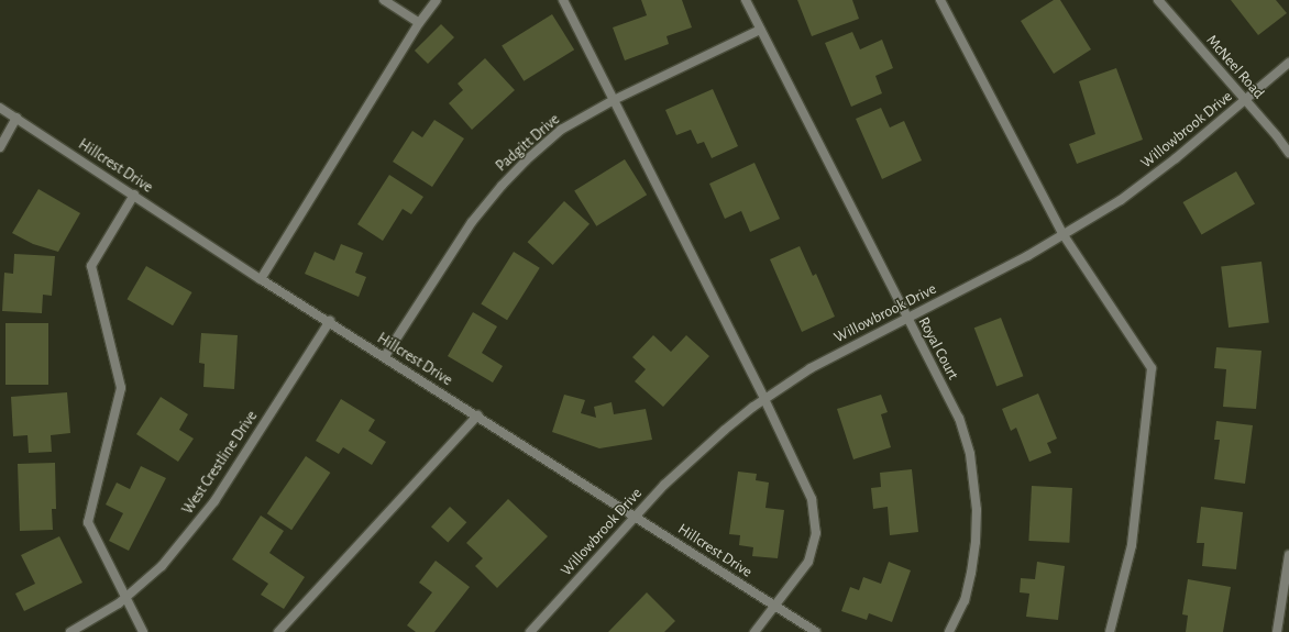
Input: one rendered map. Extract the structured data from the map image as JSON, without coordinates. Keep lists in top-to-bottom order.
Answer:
{
  "streets": {
    "street": [
      "McNeel Road",
      "Willowbrook Drive",
      "Padgitt Drive",
      "Hillcrest Drive",
      "Royal Court",
      "West Crestline Drive"
    ]
  },
  "crossings": [
    ["McNeel Road", "Willowbrook Drive"],
    ["Willowbrook Drive", "Hillcrest Drive"],
    ["Willowbrook Drive", "Royal Court"],
    ["Padgitt Drive", "Hillcrest Drive"],
    ["Padgitt Drive", "Royal Court"],
    ["Hillcrest Drive", "West Crestline Drive"]
  ]
}
